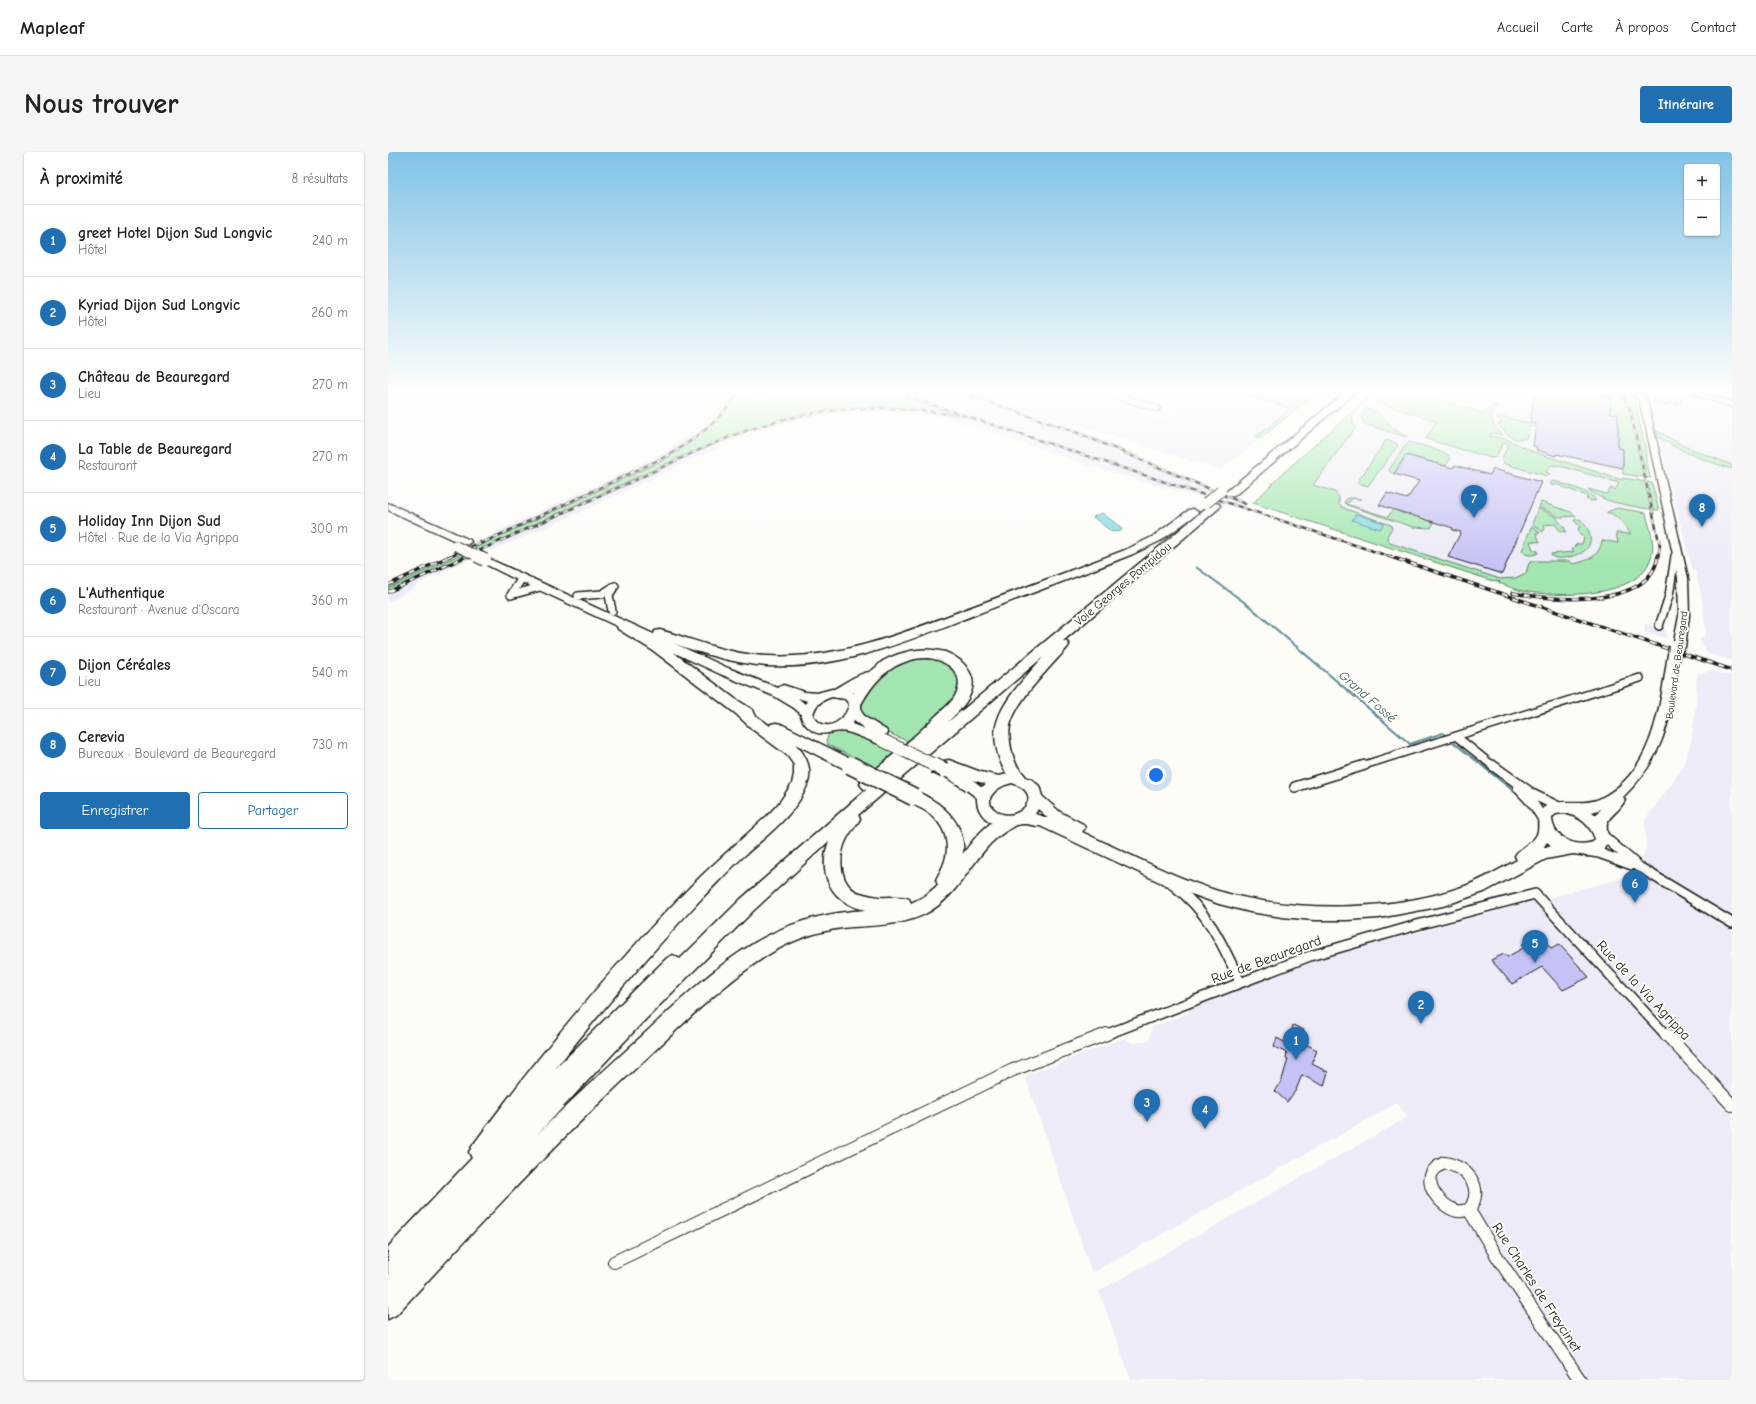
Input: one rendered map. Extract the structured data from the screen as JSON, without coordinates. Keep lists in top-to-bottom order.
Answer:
{
  "streets": {
    "highway": ["Voie Georges Pompidou"],
    "main road": ["Boulevard de Beauregard"],
    "street": ["Rue de Beauregard", "Rue de la Via Agrippa", "Rue Charles de Freycinet"]
  },
  "crossings": [
    ["Rue de Beauregard", "Rue de la Via Agrippa"]
  ],
  "water": ["Grand Fossé"],
  "page": {
    "header": "Mapleaf",
    "nav": [
      "Accueil",
      "Carte",
      "À propos",
      "Contact"
    ],
    "buttons": [
      "Itinéraire",
      ["Enregistrer", "Partager"]
    ],
    "title": "Nous trouver",
    "heading": ["À proximité", "8 résultats"],
    "map_buttons": ["+", "−"],
    "list": [
      {
        "mark": "1",
        "name": "greet Hotel Dijon Sud Longvic",
        "note": "Hôtel",
        "value": "240 m"
      },
      {
        "mark": "2",
        "name": "Kyriad Dijon Sud Longvic",
        "note": "Hôtel",
        "value": "260 m"
      },
      {
        "mark": "3",
        "name": "Château de Beauregard",
        "note": "Lieu",
        "value": "270 m"
      },
      {
        "mark": "4",
        "name": "La Table de Beauregard",
        "note": "Restaurant",
        "value": "270 m"
      },
      {
        "mark": "5",
        "name": "Holiday Inn Dijon Sud",
        "note": "Hôtel · Rue de la Via Agrippa",
        "value": "300 m"
      },
      {
        "mark": "6",
        "name": "L'Authentique",
        "note": "Restaurant · Avenue d'Oscara",
        "value": "360 m"
      },
      {
        "mark": "7",
        "name": "Dijon Céréales",
        "note": "Lieu",
        "value": "540 m"
      },
      {
        "mark": "8",
        "name": "Cerevia",
        "note": "Bureaux · Boulevard de Beauregard",
        "value": "730 m"
      }
    ],
    "pins": [
      "7",
      "8",
      "6",
      "5",
      "2",
      "1",
      "3",
      "4"
    ]
  }
}
